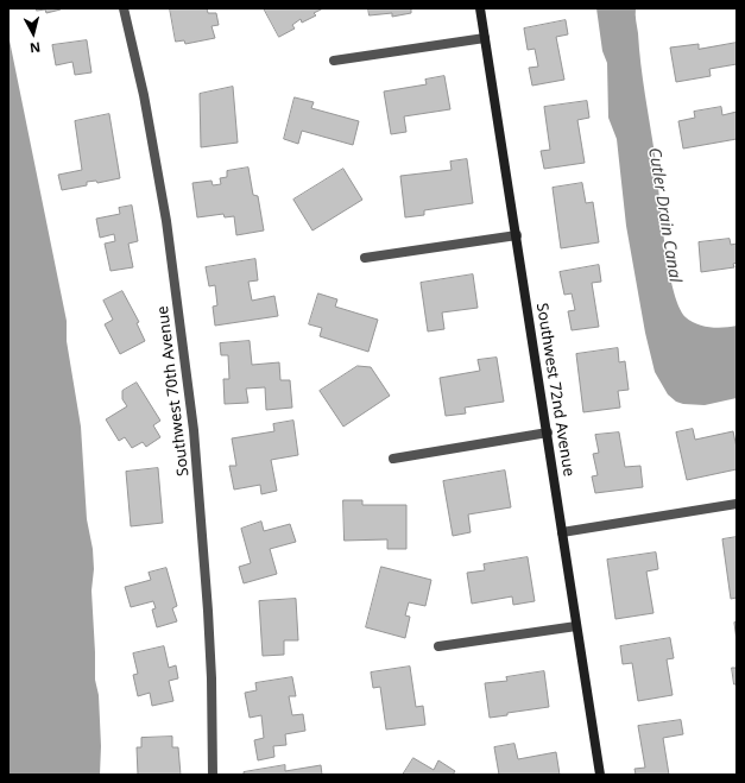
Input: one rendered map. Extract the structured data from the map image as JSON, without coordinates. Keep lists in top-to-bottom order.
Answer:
{
  "streets": {
    "street": ["Southwest 72nd Avenue", "Southwest 70th Avenue"]
  },
  "water": ["Cutler Drain Canal"],
  "north": "bottom"
}
